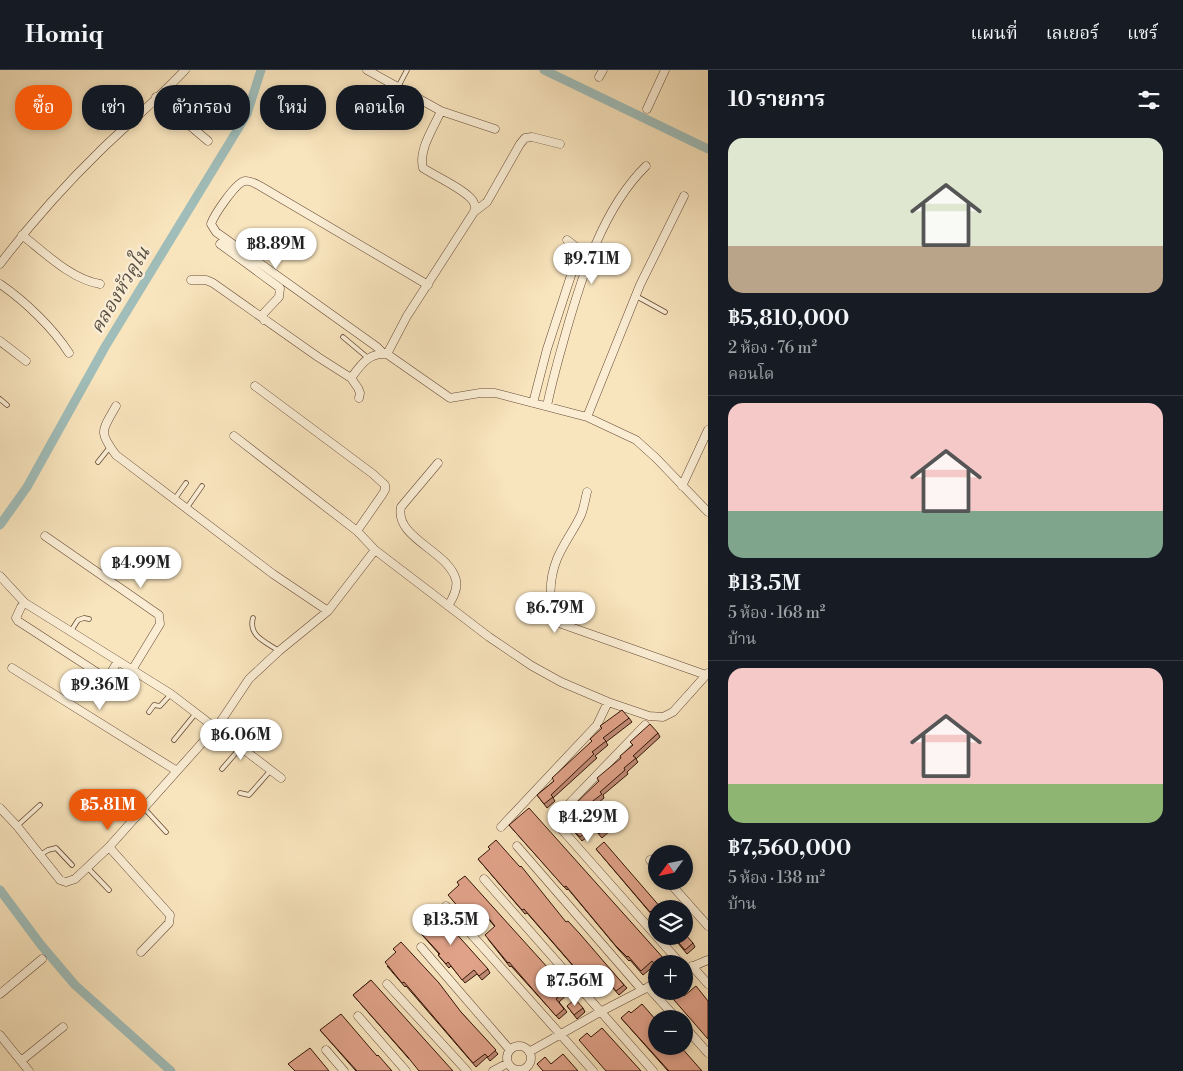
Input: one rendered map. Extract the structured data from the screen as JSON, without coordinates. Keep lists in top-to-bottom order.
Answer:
{
  "water": ["คลองหัวคูใน"],
  "north": "bottom left",
  "page": {
    "header": "Homiq",
    "nav": ["แผนที่", "เลเยอร์", "แชร์"],
    "heading": "10 รายการ",
    "chip": [
      "ซื้อ",
      "เช่า",
      "ตัวกรอง",
      "ใหม่",
      "คอนโด"
    ],
    "list": [
      {
        "name": "฿5,810,000",
        "note": "2 ห้อง · 76 m² · คอนโด"
      },
      {
        "name": "฿13.5M",
        "note": "5 ห้อง · 168 m² · บ้าน"
      },
      {
        "name": "฿7,560,000",
        "note": "5 ห้อง · 138 m² · บ้าน"
      }
    ],
    "price": [
      "฿8.89M",
      "฿9.71M",
      "฿4.99M",
      "฿6.79M",
      "฿9.36M",
      "฿6.06M",
      "฿5.81M",
      "฿4.29M",
      "฿13.5M",
      "฿7.56M"
    ],
    "map_buttons": ["+", "−"]
  }
}
